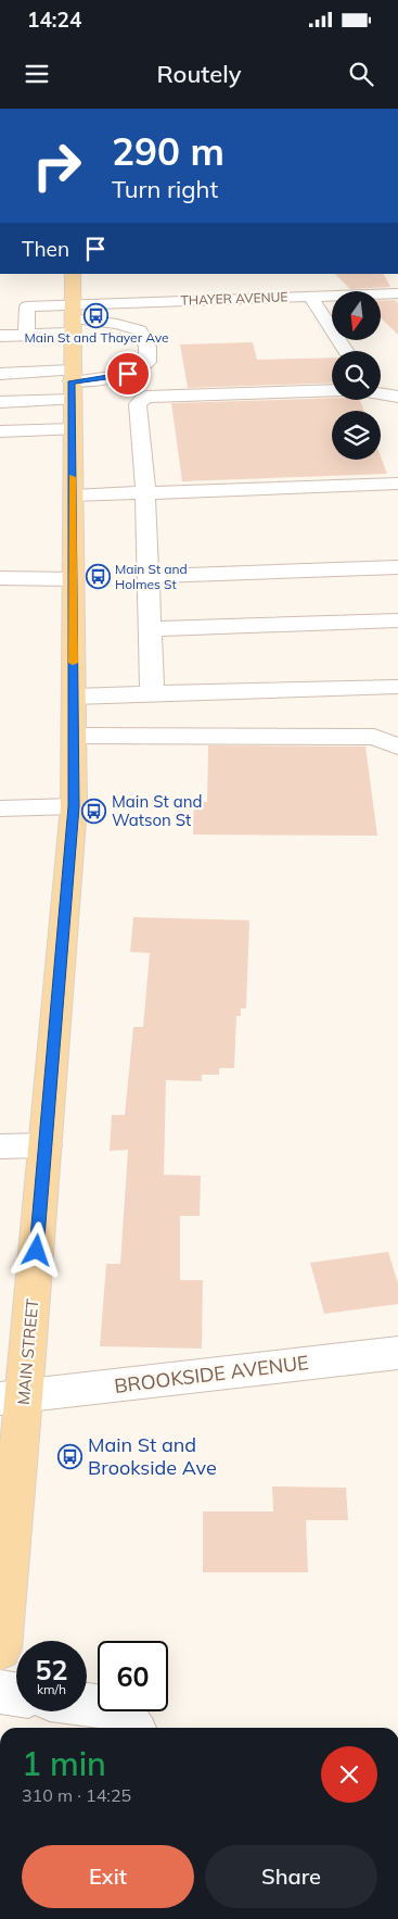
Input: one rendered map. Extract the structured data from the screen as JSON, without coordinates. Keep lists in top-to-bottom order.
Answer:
{
  "streets": {
    "main road": ["MAIN STREET"],
    "street": ["THAYER AVENUE", "BROOKSIDE AVENUE"]
  },
  "crossings": [
    ["THAYER AVENUE", "MAIN STREET"],
    ["MAIN STREET", "BROOKSIDE AVENUE"]
  ],
  "places": {
    "bus stop": [
      "Main St and Thayer Ave",
      "Main St and Holmes St",
      "Main St and Watson St",
      "Main St and Brookside Ave"
    ]
  },
  "north": "bottom",
  "page": {
    "status": "14:24",
    "header": "Routely",
    "turn": ["290 m", "Turn right"],
    "then": "Then",
    "speed": "52 km/h",
    "limit": "60",
    "heading": ["1 min", "310 m · 14:25"],
    "buttons": ["Exit", "Share"]
  }
}
